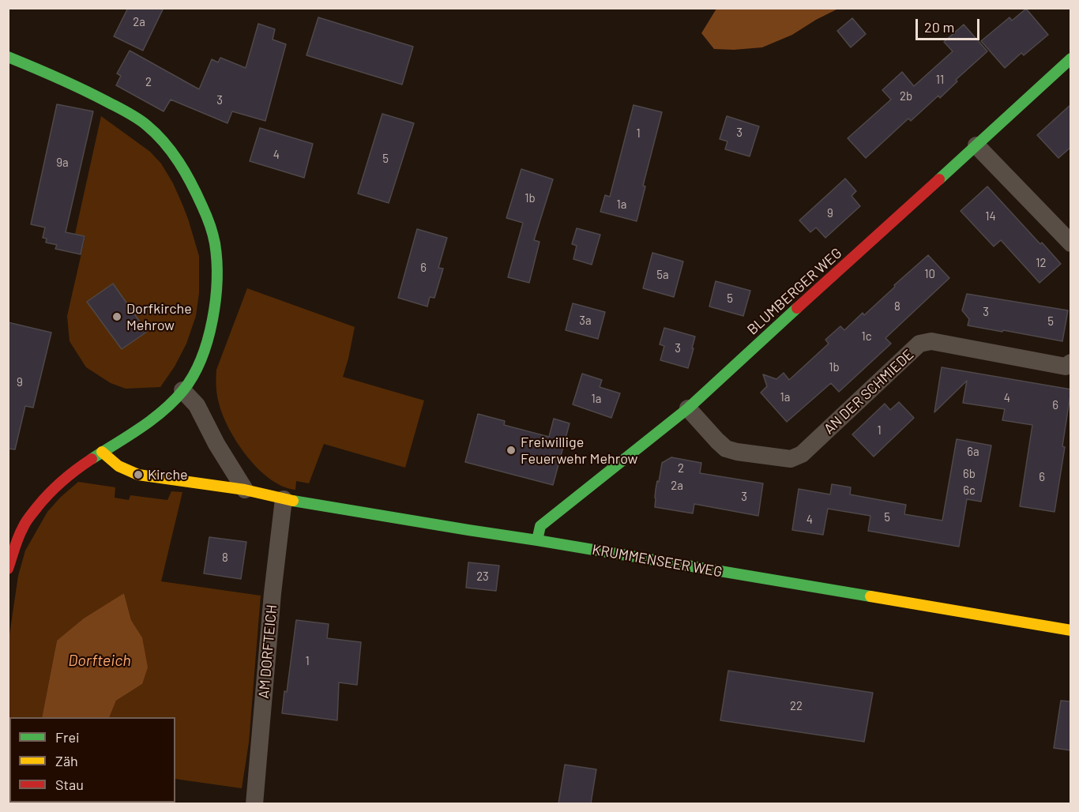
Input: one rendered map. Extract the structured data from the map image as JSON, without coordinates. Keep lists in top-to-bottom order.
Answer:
{
  "streets": {
    "street": [
      "BLUMBERGER WEG",
      "AN DER SCHMIEDE",
      "KRUMMENSEER WEG",
      "AM DORFTEICH"
    ]
  },
  "crossings": [
    ["BLUMBERGER WEG", "AN DER SCHMIEDE"],
    ["BLUMBERGER WEG", "KRUMMENSEER WEG"],
    ["KRUMMENSEER WEG", "AM DORFTEICH"]
  ],
  "water": ["Dorfteich"],
  "places": ["Dorfkirche Mehrow", "Freiwillige Feuerwehr Mehrow", "Kirche"],
  "house_numbers": [
    "2a",
    "11",
    "2",
    "2b",
    "3",
    "3",
    "1",
    "4",
    "5",
    "9a",
    "1b",
    "1a",
    "9",
    "14",
    "12",
    "6",
    "10",
    "5a",
    "5",
    "8",
    "3",
    "3a",
    "5",
    "1c",
    "3",
    "1b",
    "9",
    "1a",
    "4",
    "1a",
    "6",
    "1",
    "6a",
    "2",
    "6b",
    "6",
    "2a",
    "6c",
    "3",
    "5",
    "4",
    "8",
    "23",
    "1",
    "22"
  ],
  "legend": ["Frei", "Zäh", "Stau"],
  "scale_bar": "20 m"
}
